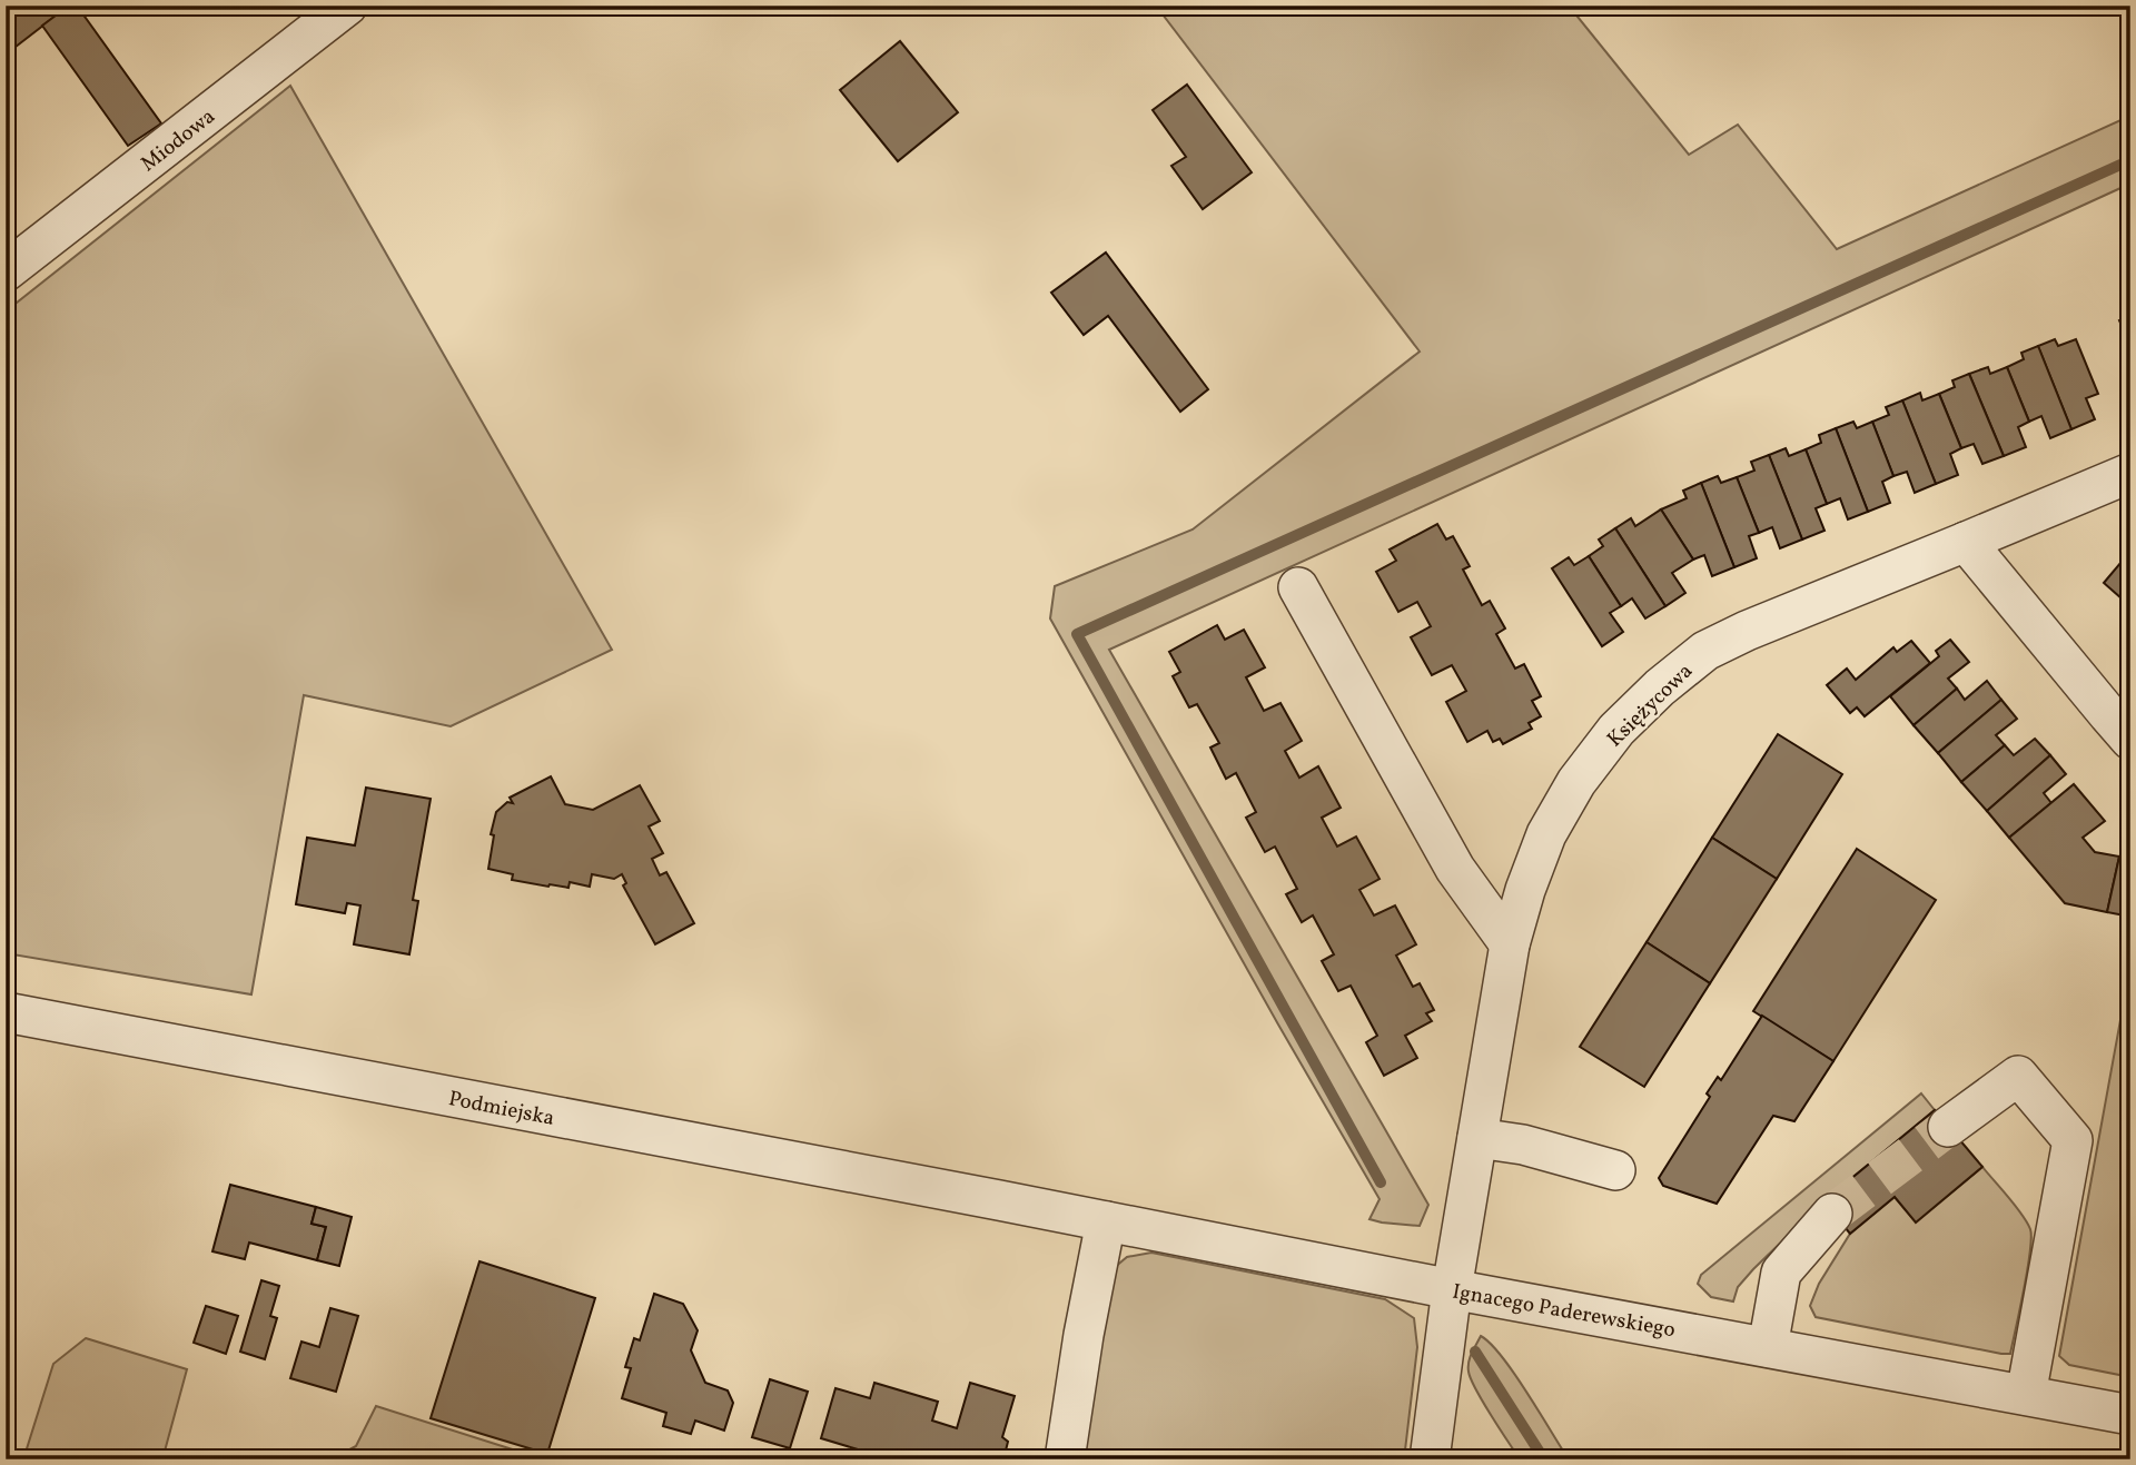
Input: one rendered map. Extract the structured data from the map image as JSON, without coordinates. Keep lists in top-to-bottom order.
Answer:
{
  "streets": {
    "street": [
      "Miodowa",
      "Księżycowa",
      "Podmiejska",
      "Ignacego Paderewskiego"
    ]
  },
  "crossings": [
    ["Księżycowa", "Ignacego Paderewskiego"],
    ["Podmiejska", "Ignacego Paderewskiego"]
  ]
}
